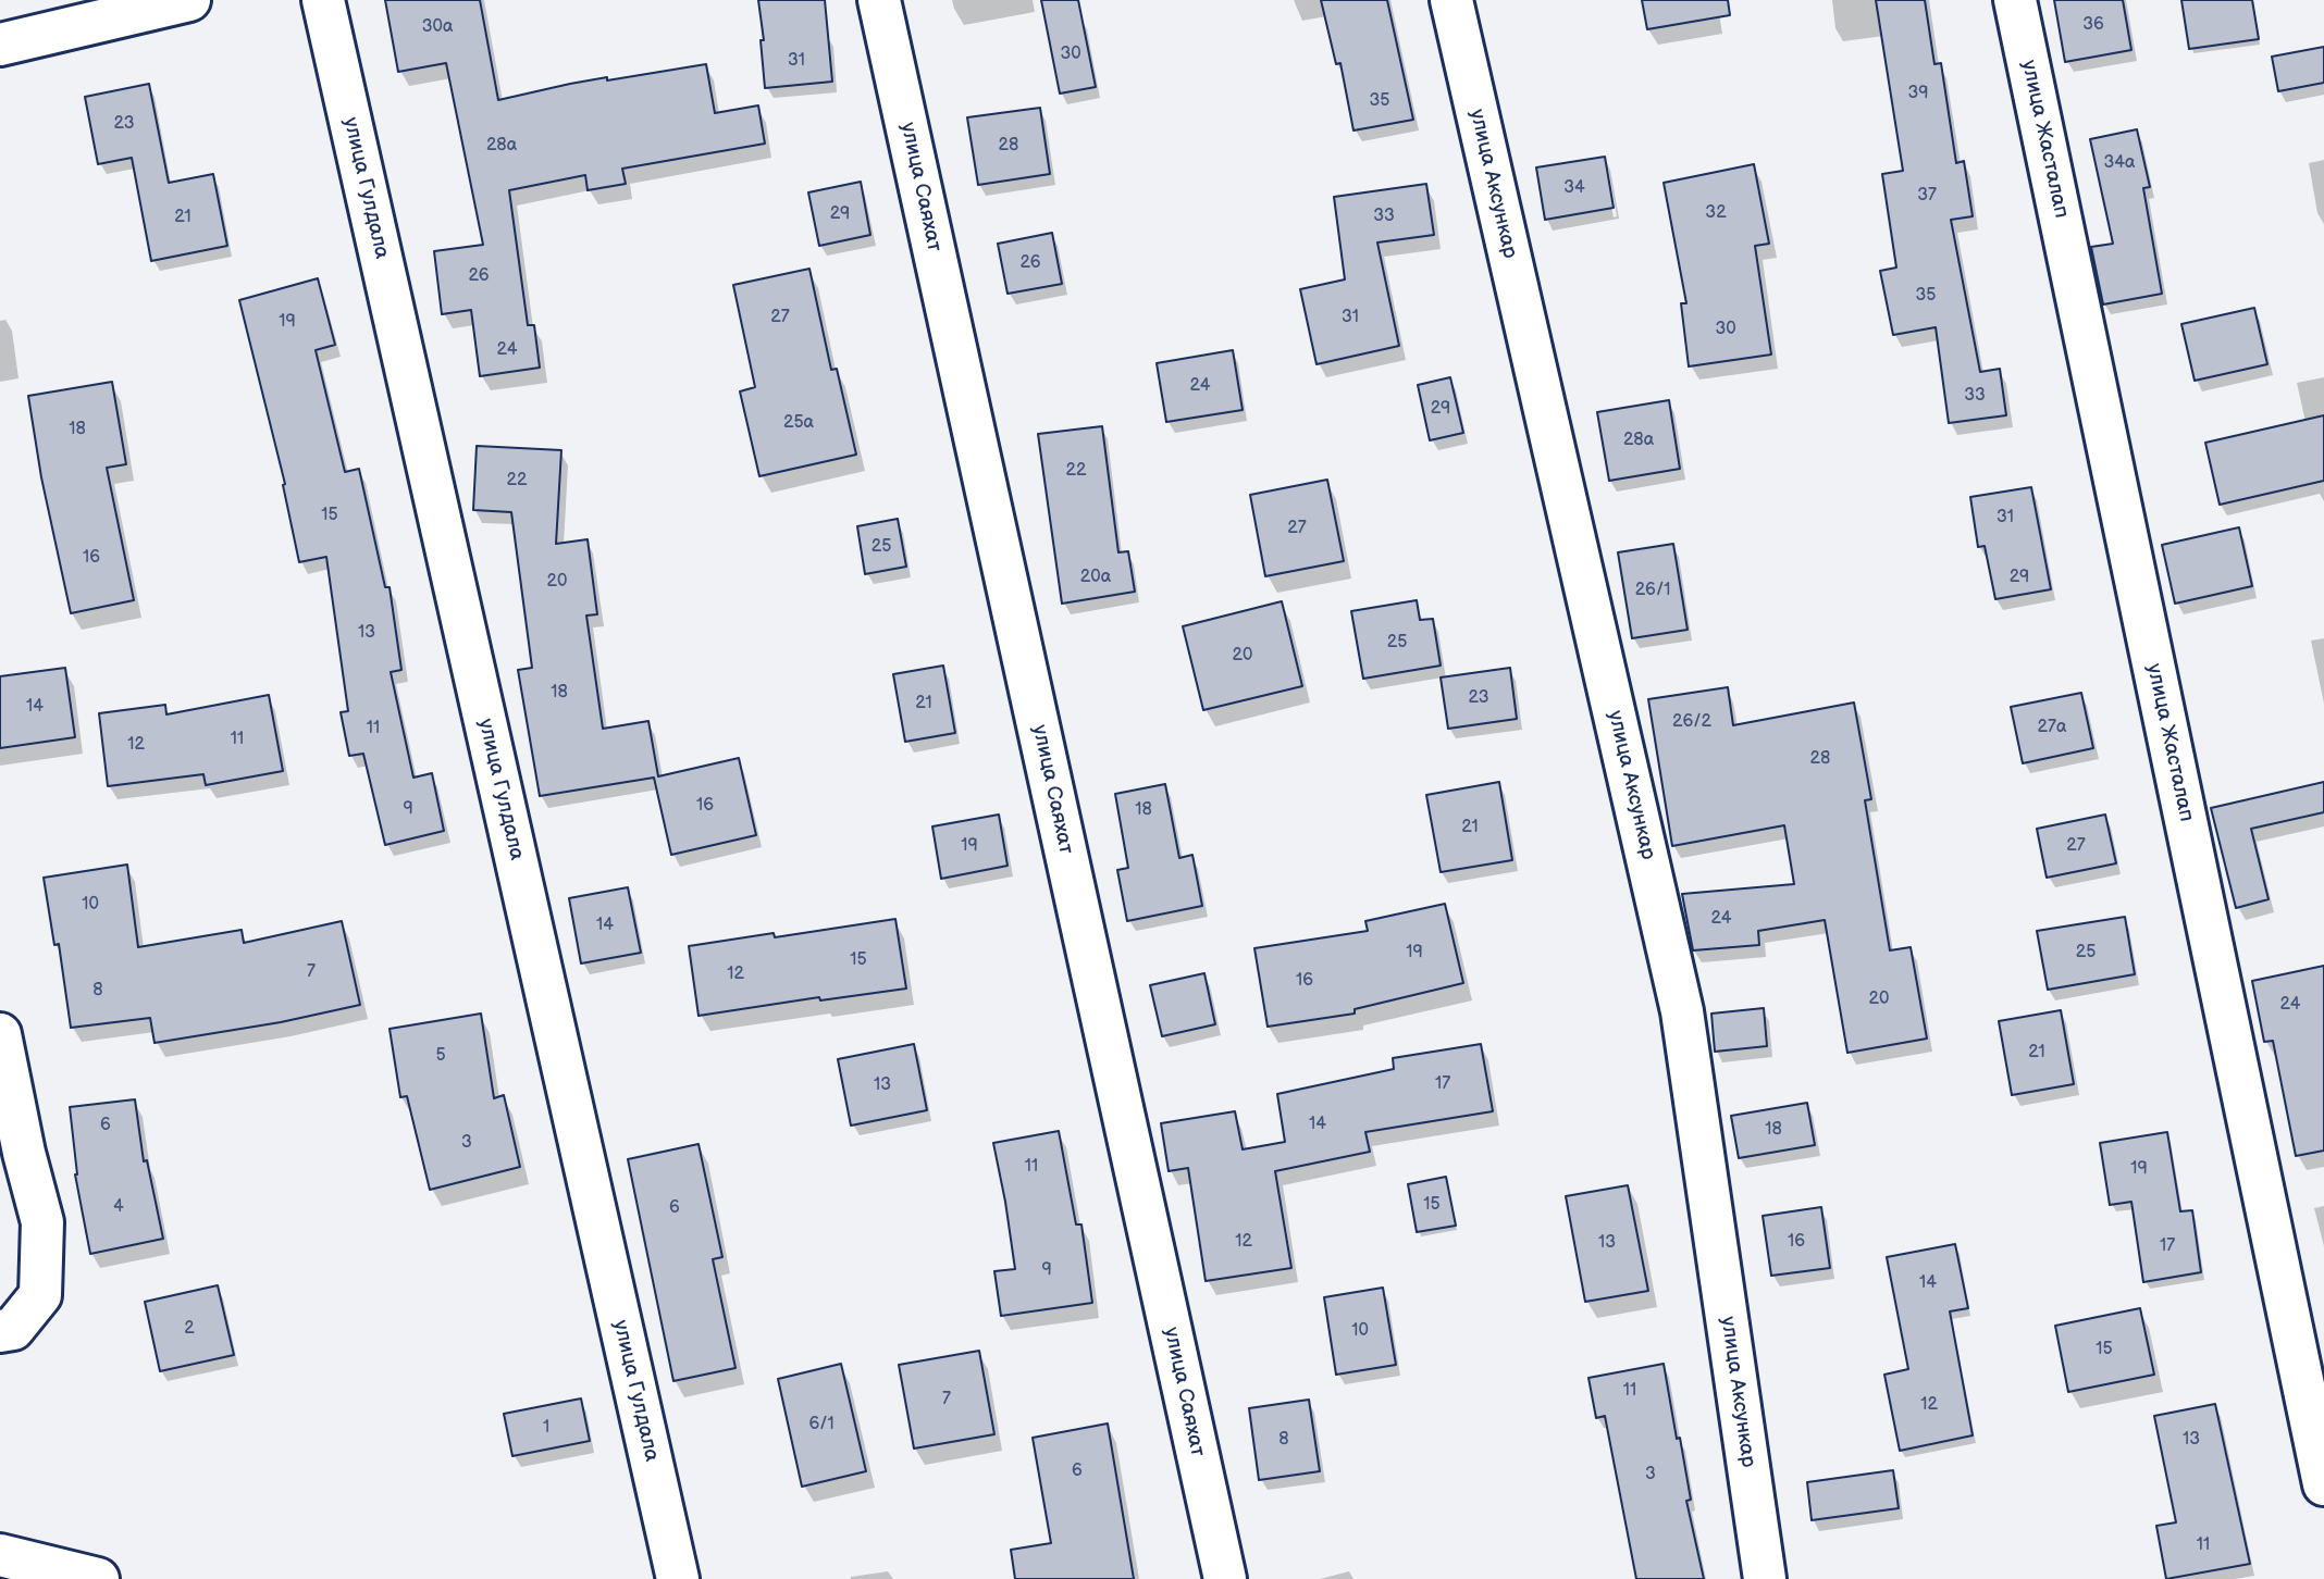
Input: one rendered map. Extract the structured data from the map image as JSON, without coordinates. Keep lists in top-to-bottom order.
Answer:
{
  "streets": {
    "street": [
      "улица Жасталап",
      "улица Аксункар",
      "улица Саяхат",
      "улица Гулдала"
    ]
  },
  "house_numbers": [
    "36",
    "30а",
    "30",
    "31",
    "39",
    "35",
    "23",
    "28а",
    "28",
    "34а",
    "34",
    "37",
    "32",
    "29",
    "33",
    "21",
    "26",
    "26",
    "35",
    "27",
    "31",
    "19",
    "30",
    "24",
    "24",
    "33",
    "29",
    "25а",
    "18",
    "28а",
    "22",
    "22",
    "15",
    "31",
    "27",
    "25",
    "16",
    "20а",
    "29",
    "20",
    "26/1",
    "13",
    "25",
    "20",
    "18",
    "23",
    "21",
    "14",
    "26/2",
    "27а",
    "11",
    "11",
    "12",
    "28",
    "16",
    "9",
    "18",
    "21",
    "19",
    "27",
    "10",
    "24",
    "14",
    "19",
    "25",
    "15",
    "7",
    "12",
    "16",
    "8",
    "20",
    "24",
    "21",
    "5",
    "17",
    "13",
    "14",
    "6",
    "18",
    "3",
    "11",
    "19",
    "15",
    "4",
    "6",
    "12",
    "16",
    "13",
    "17",
    "9",
    "14",
    "2",
    "10",
    "15",
    "11",
    "7",
    "12",
    "6/1",
    "1",
    "8",
    "13",
    "6",
    "3",
    "11"
  ]
}
